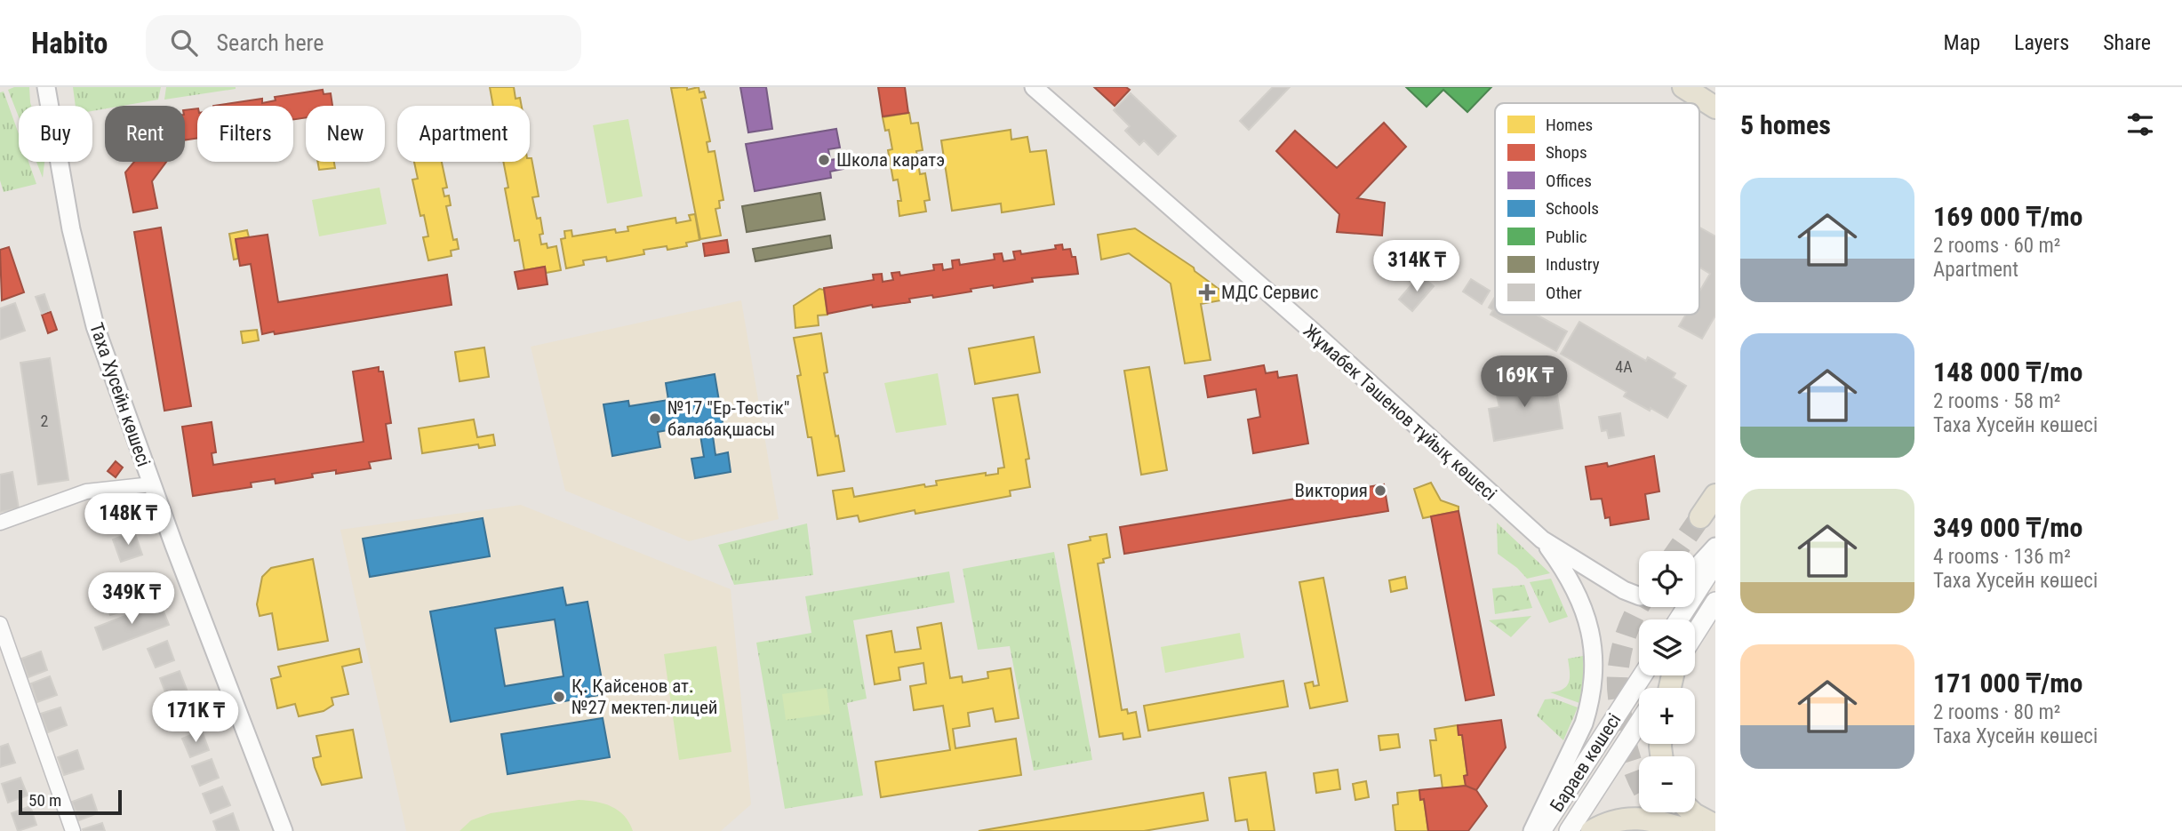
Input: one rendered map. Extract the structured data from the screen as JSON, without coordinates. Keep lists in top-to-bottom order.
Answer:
{
  "streets": {
    "main road": ["Бараев көшесі"],
    "street": ["Таха Хусейн көшесі", "Жұмабек Тәшенов тұйық көшесі"]
  },
  "places": {
    "other": [
      "Школа каратэ",
      "№17 \"Ер-Төстік\" балабақшасы",
      "Виктория",
      "Қ. Қайсенов ат. №27 мектеп-лицей"
    ],
    "health": ["МДС Сервис"]
  },
  "house_numbers": ["4А", "2"],
  "legend": [
    "Homes",
    "Shops",
    "Offices",
    "Schools",
    "Public",
    "Industry",
    "Other"
  ],
  "scale_bar": "50 m",
  "page": {
    "header": "Habito",
    "search": "Search here",
    "nav": ["Map", "Layers", "Share"],
    "heading": "5 homes",
    "chip": [
      "Buy",
      "Rent",
      "Filters",
      "New",
      "Apartment"
    ],
    "list": [
      {
        "name": "169 000 ₸/mo",
        "note": "2 rooms · 60 m² · Apartment"
      },
      {
        "name": "148 000 ₸/mo",
        "note": "2 rooms · 58 m² · Таха Хусейн көшесі"
      },
      {
        "name": "349 000 ₸/mo",
        "note": "4 rooms · 136 m² · Таха Хусейн көшесі"
      },
      {
        "name": "171 000 ₸/mo",
        "note": "2 rooms · 80 m² · Таха Хусейн көшесі"
      }
    ],
    "price": [
      "314K ₸",
      "169K ₸",
      "148K ₸",
      "349K ₸",
      "171K ₸"
    ],
    "map_buttons": ["+", "−"],
    "scale": "50 m"
  }
}
